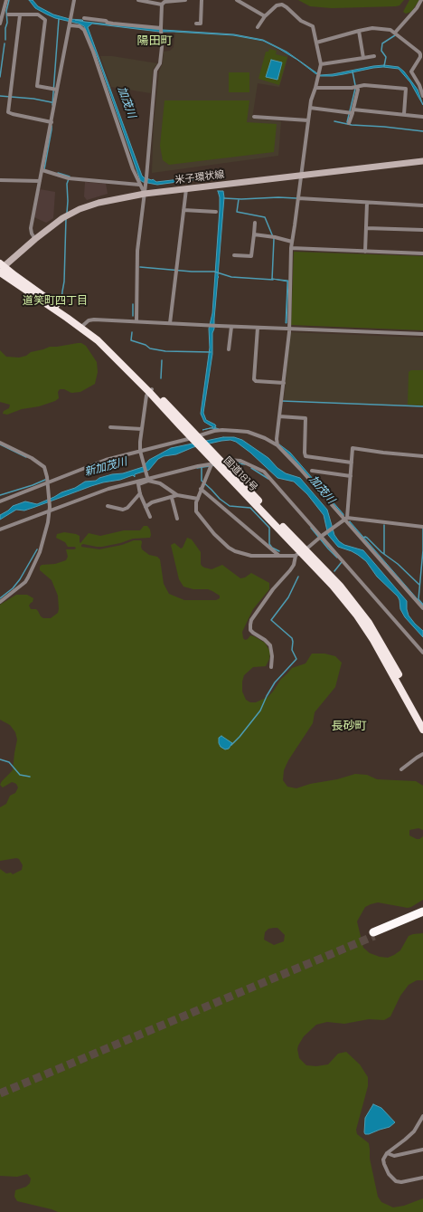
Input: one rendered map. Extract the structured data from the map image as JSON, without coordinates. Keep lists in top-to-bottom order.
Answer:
{
  "streets": {
    "highway": ["国道181号"],
    "main road": ["米子環状線"]
  },
  "crossings": [
    ["米子環状線", "国道181号"]
  ],
  "districts": ["陽田町", "道笑町四丁目", "長砂町"],
  "water": ["加茂川", "新加茂川"]
}
